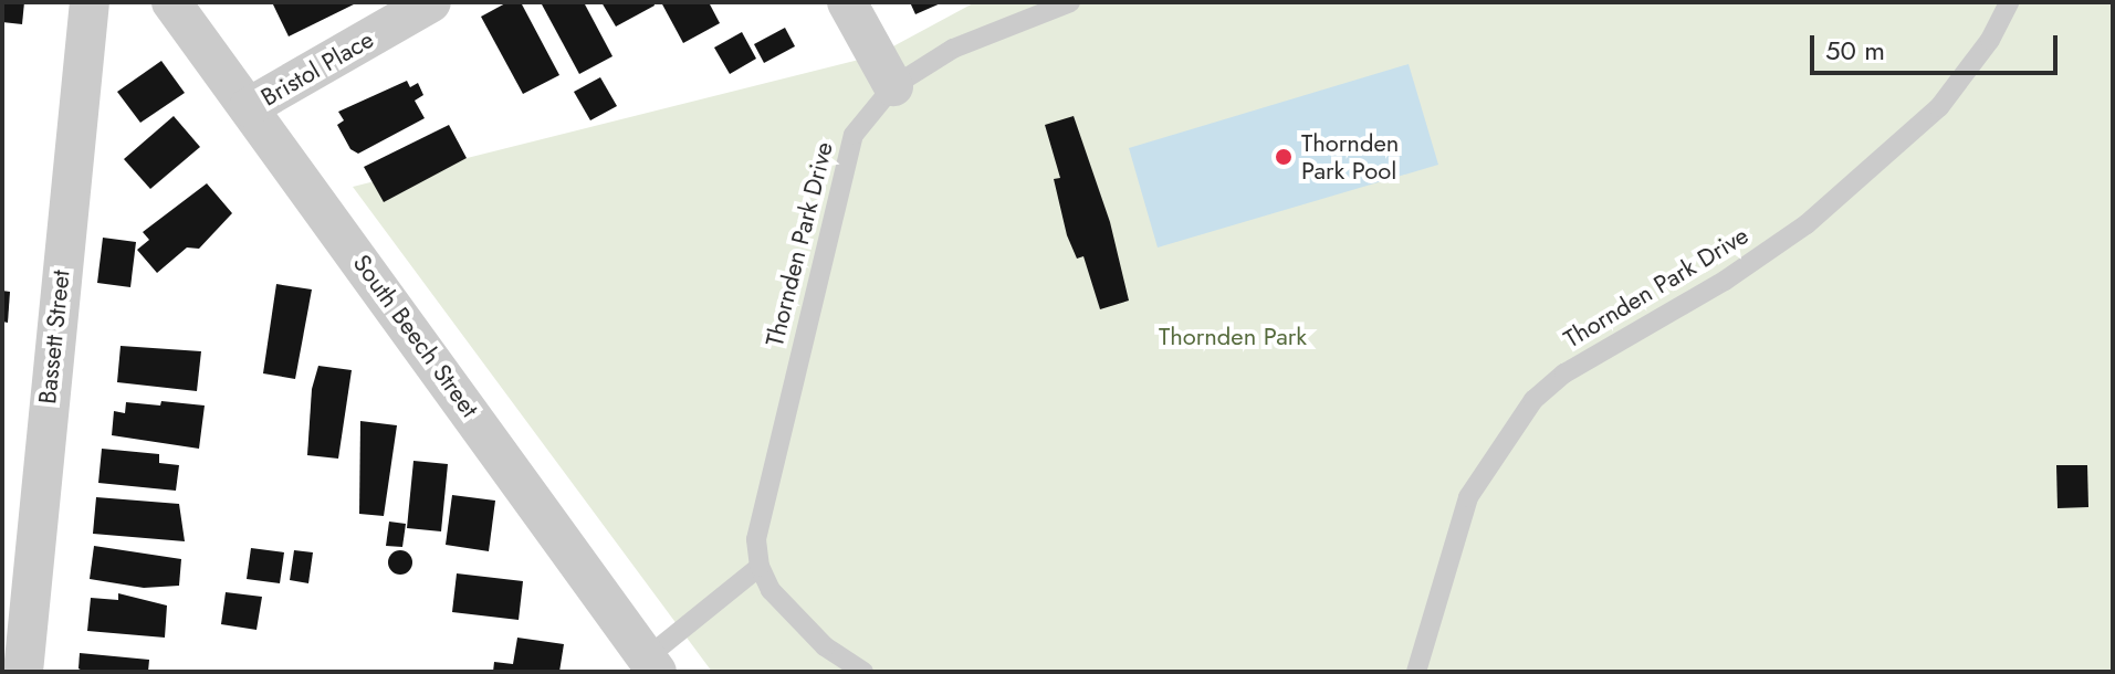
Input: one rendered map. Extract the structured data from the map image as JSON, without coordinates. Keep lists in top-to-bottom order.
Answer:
{
  "streets": {
    "street": ["Bristol Place", "South Beech Street", "Bassett Street"],
    "lane": ["Thornden Park Drive"]
  },
  "crossings": [
    ["Bristol Place", "South Beech Street"]
  ],
  "parks": ["Thornden Park"],
  "places": ["Thornden Park Pool"],
  "scale_bar": "50 m"
}
